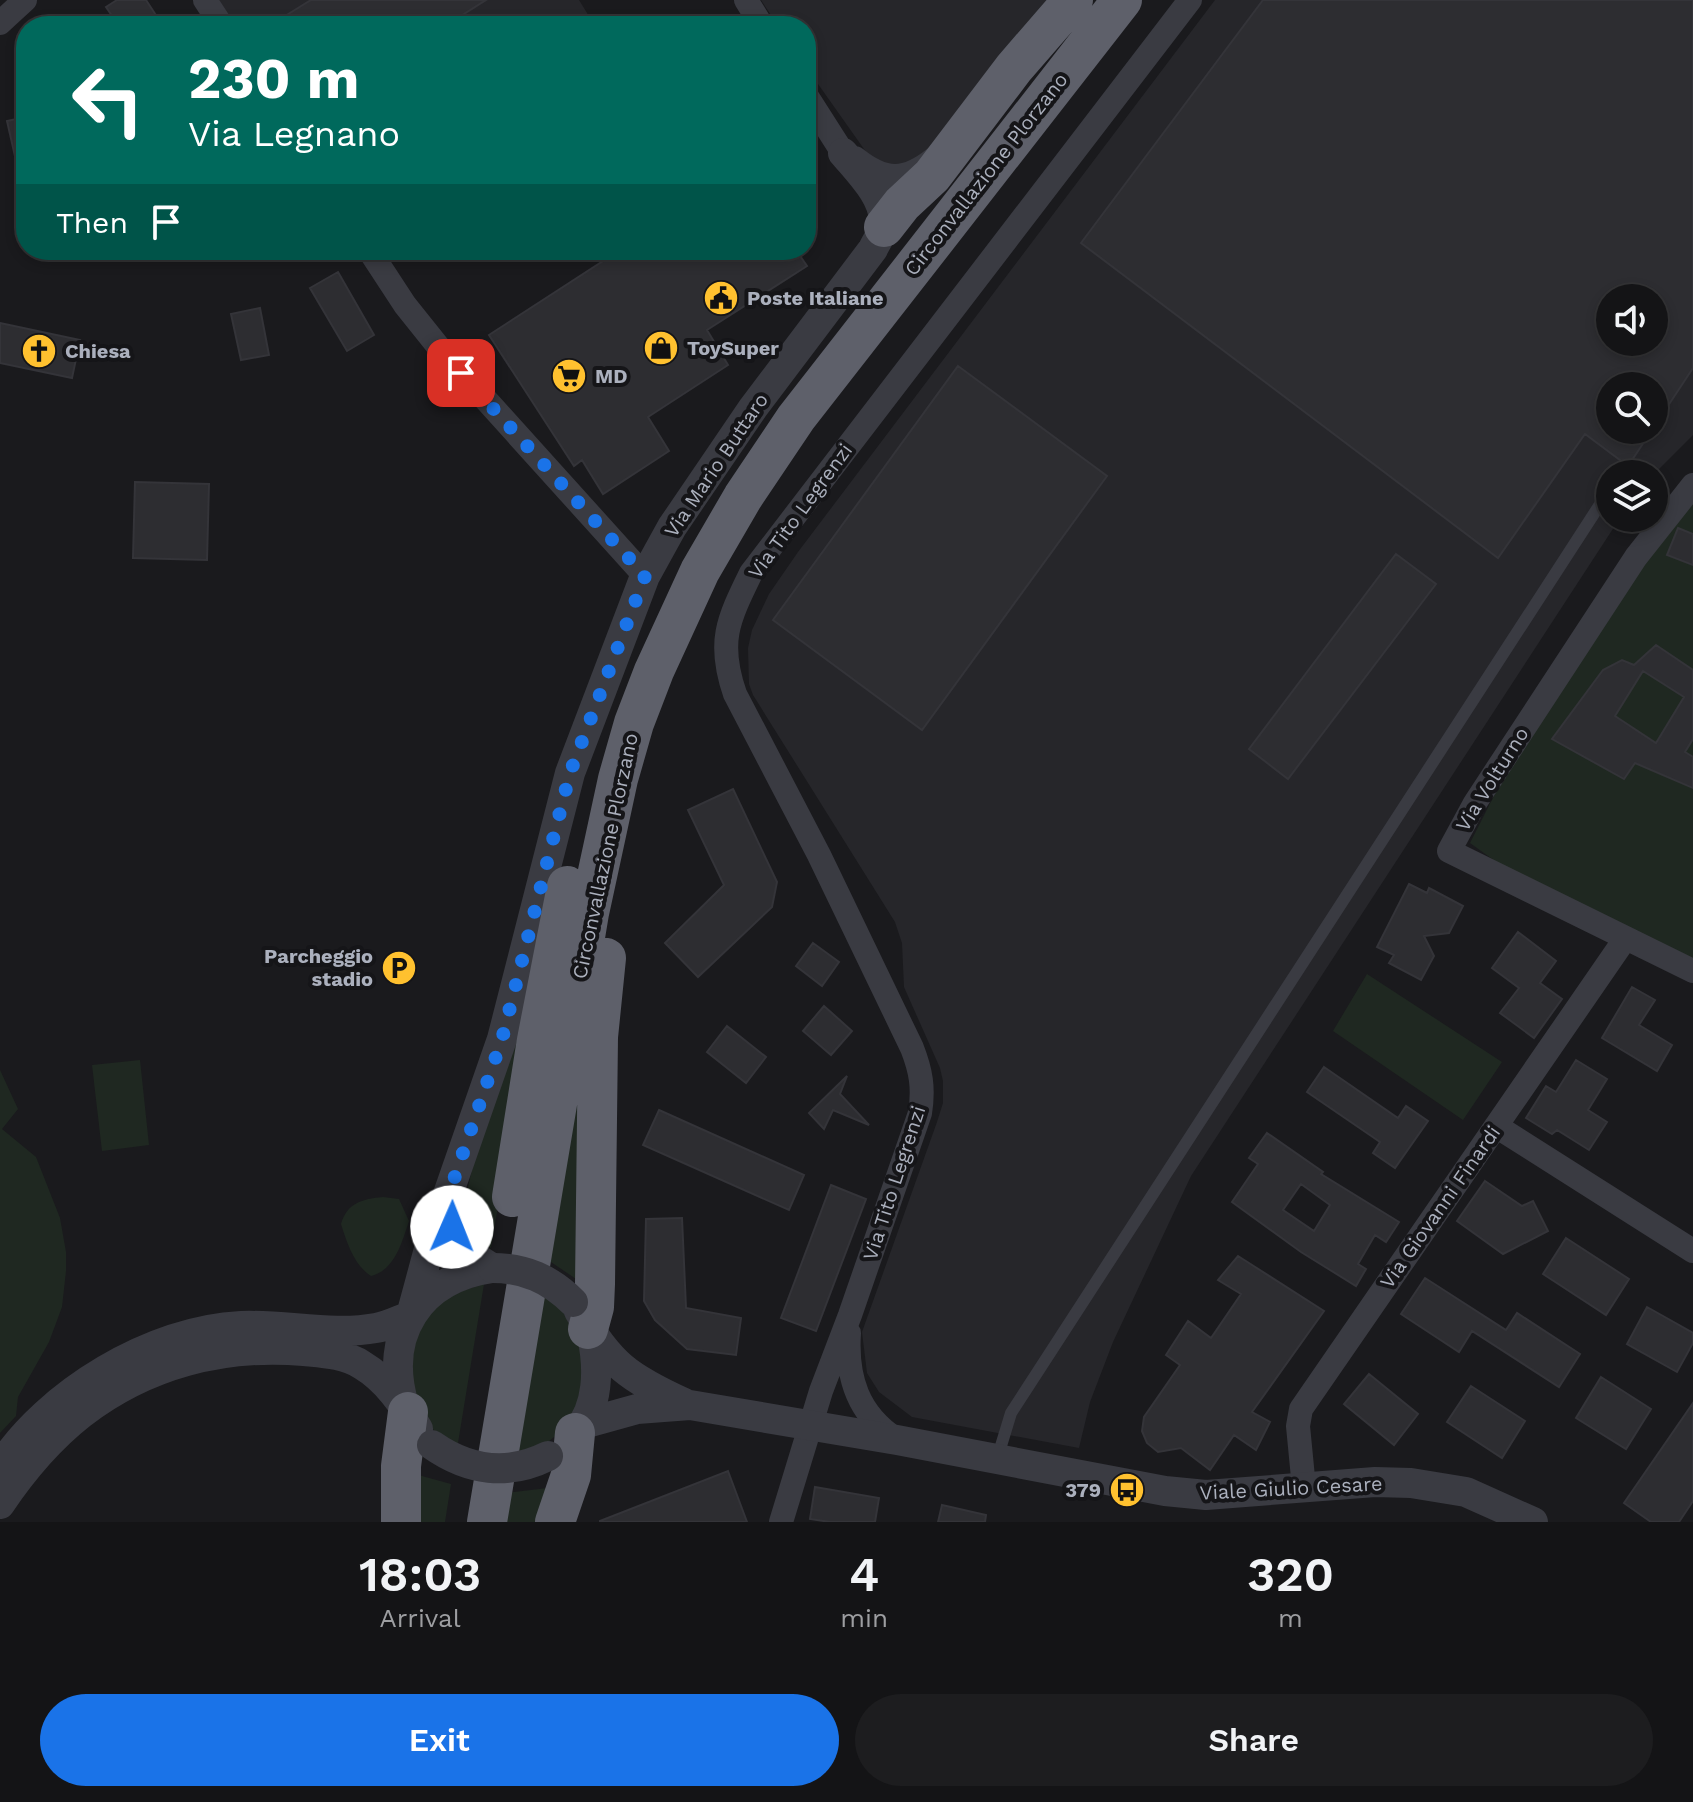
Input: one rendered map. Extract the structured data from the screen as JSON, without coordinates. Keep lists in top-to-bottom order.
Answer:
{
  "streets": {
    "highway": ["Circonvallazione Plorzano"],
    "street": [
      "Via Mario Buttaro",
      "Via Tito Legrenzi",
      "Via Volturno",
      "Via Giovanni Finardi",
      "Viale Giulio Cesare"
    ]
  },
  "crossings": [
    ["Via Mario Buttaro", "Viale Giulio Cesare"],
    ["Via Tito Legrenzi", "Viale Giulio Cesare"],
    ["Via Volturno", "Via Giovanni Finardi"],
    ["Via Giovanni Finardi", "Viale Giulio Cesare"]
  ],
  "places": {
    "public building": ["Poste Italiane"],
    "shop": ["ToySuper"],
    "church": ["Chiesa"],
    "supermarket": ["MD"],
    "parking": ["Parcheggio stadio"],
    "bus stop": ["379"]
  },
  "page": {
    "turn": ["230 m", "Via Legnano"],
    "then": "Then",
    "eta": [
      "18:03",
      "Arrival",
      "4",
      "min",
      "320",
      "m"
    ],
    "buttons": ["Exit", "Share"]
  }
}
